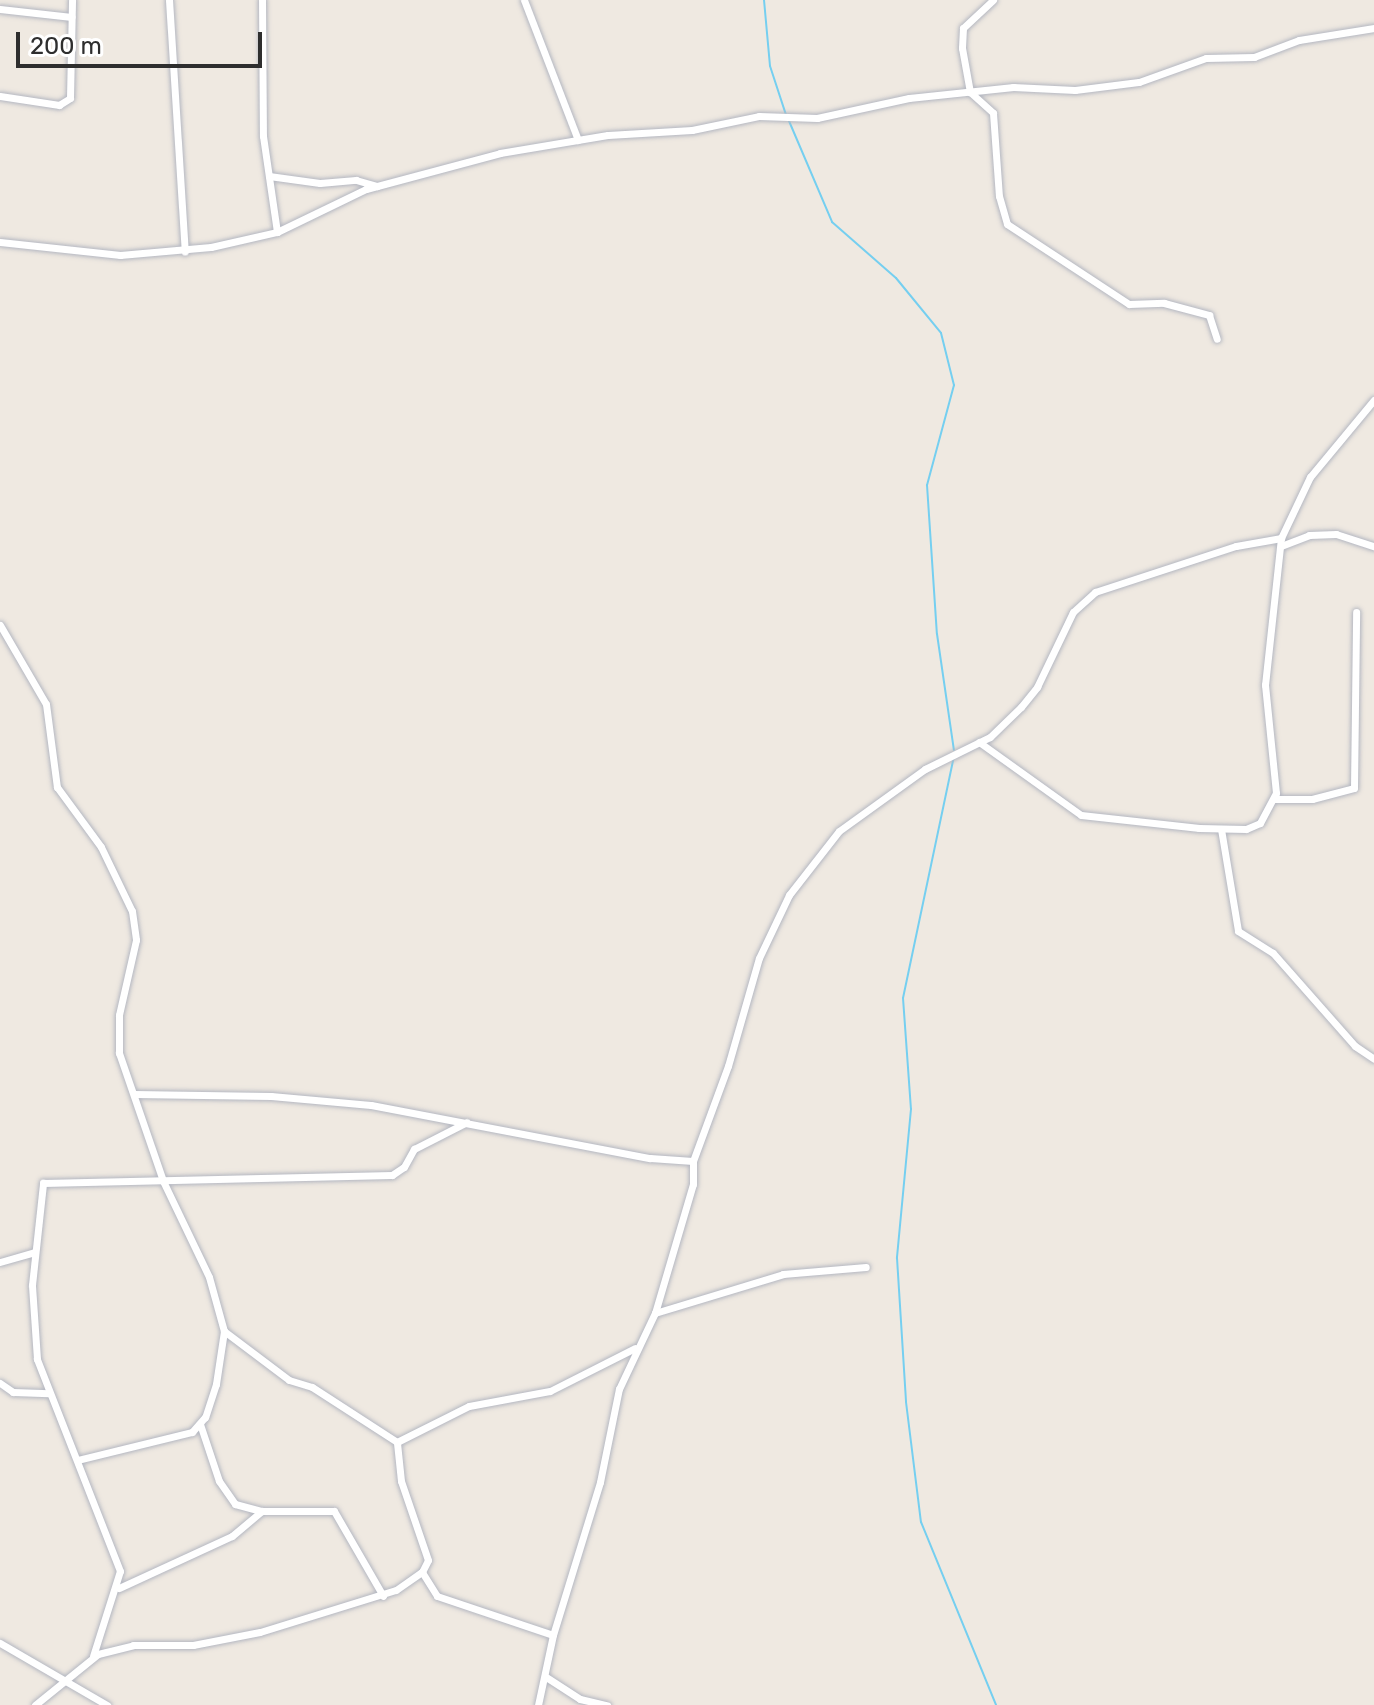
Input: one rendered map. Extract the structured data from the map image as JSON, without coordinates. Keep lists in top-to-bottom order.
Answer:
{
  "scale_bar": "200 m"
}
